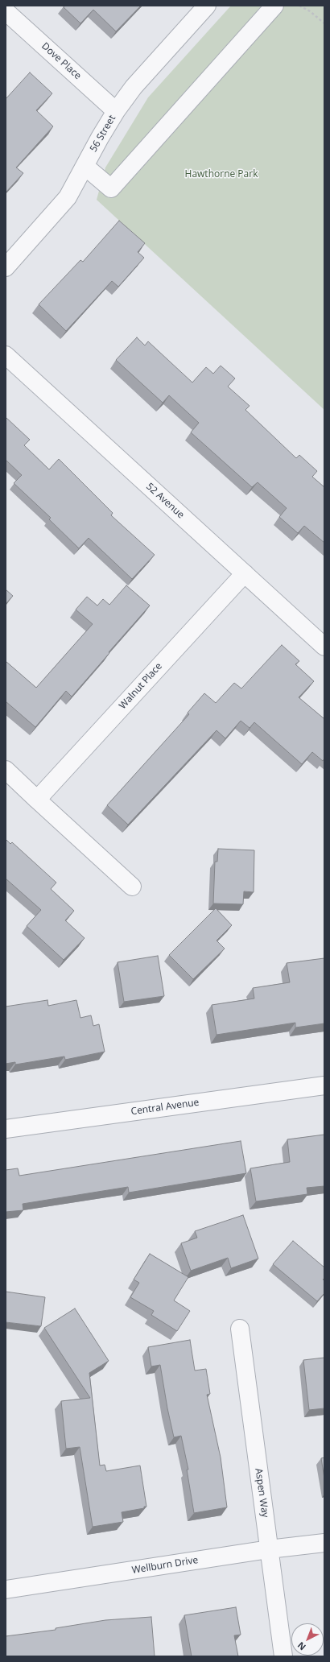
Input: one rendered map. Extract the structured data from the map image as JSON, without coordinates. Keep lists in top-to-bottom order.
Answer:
{
  "streets": {
    "street": [
      "Dove Place",
      "56 Street",
      "52 Avenue",
      "Walnut Place",
      "Central Avenue",
      "Aspen Way",
      "Wellburn Drive"
    ]
  },
  "crossings": [
    ["Dove Place", "56 Street"],
    ["52 Avenue", "Walnut Place"],
    ["Aspen Way", "Wellburn Drive"]
  ],
  "parks": ["Hawthorne Park"],
  "north": "bottom left"
}
